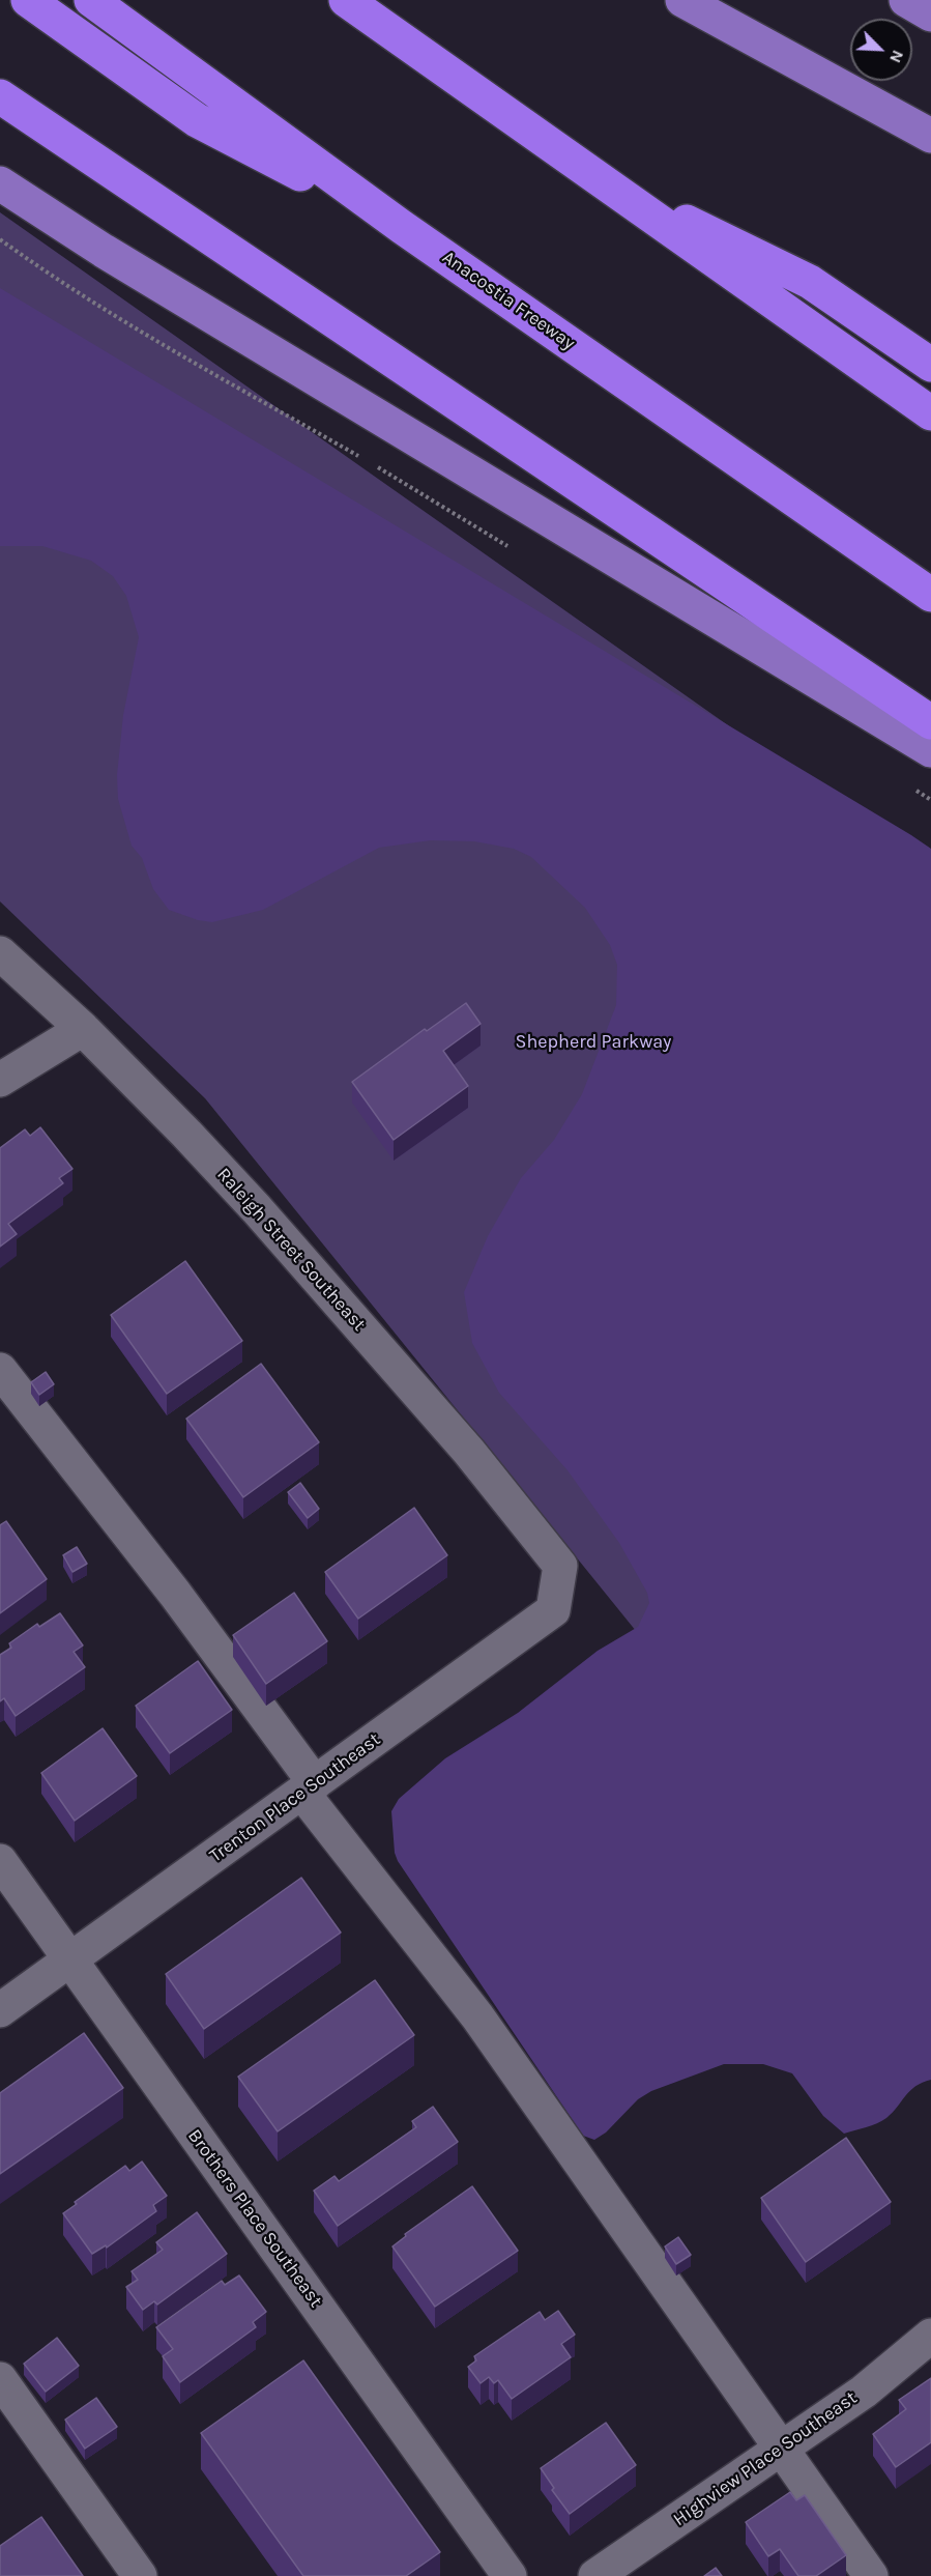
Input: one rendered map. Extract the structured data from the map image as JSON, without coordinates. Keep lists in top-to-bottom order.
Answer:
{
  "streets": {
    "highway": ["Anacostia Freeway"],
    "street": [
      "Raleigh Street Southeast",
      "Trenton Place Southeast",
      "Brothers Place Southeast",
      "Highview Place Southeast"
    ]
  },
  "crossings": [
    ["Raleigh Street Southeast", "Trenton Place Southeast"],
    ["Trenton Place Southeast", "Brothers Place Southeast"]
  ],
  "parks": ["Shepherd Parkway"],
  "north": "bottom right"
}
